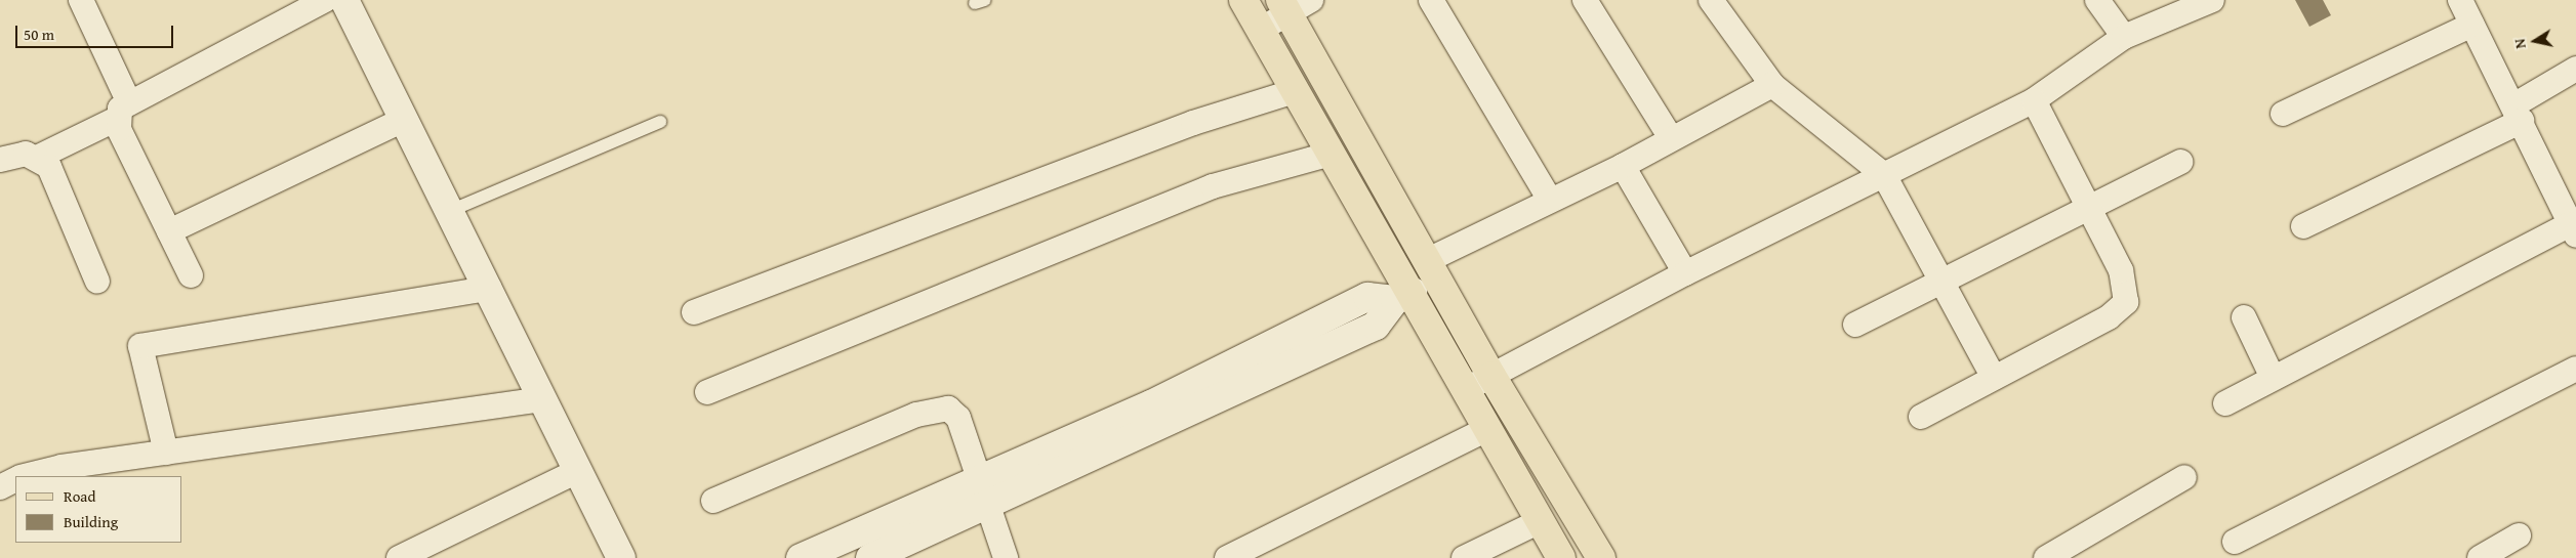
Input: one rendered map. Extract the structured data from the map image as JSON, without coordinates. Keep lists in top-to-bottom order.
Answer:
{
  "legend": ["Road", "Building"],
  "scale_bar": "50 m",
  "north": "left"
}
